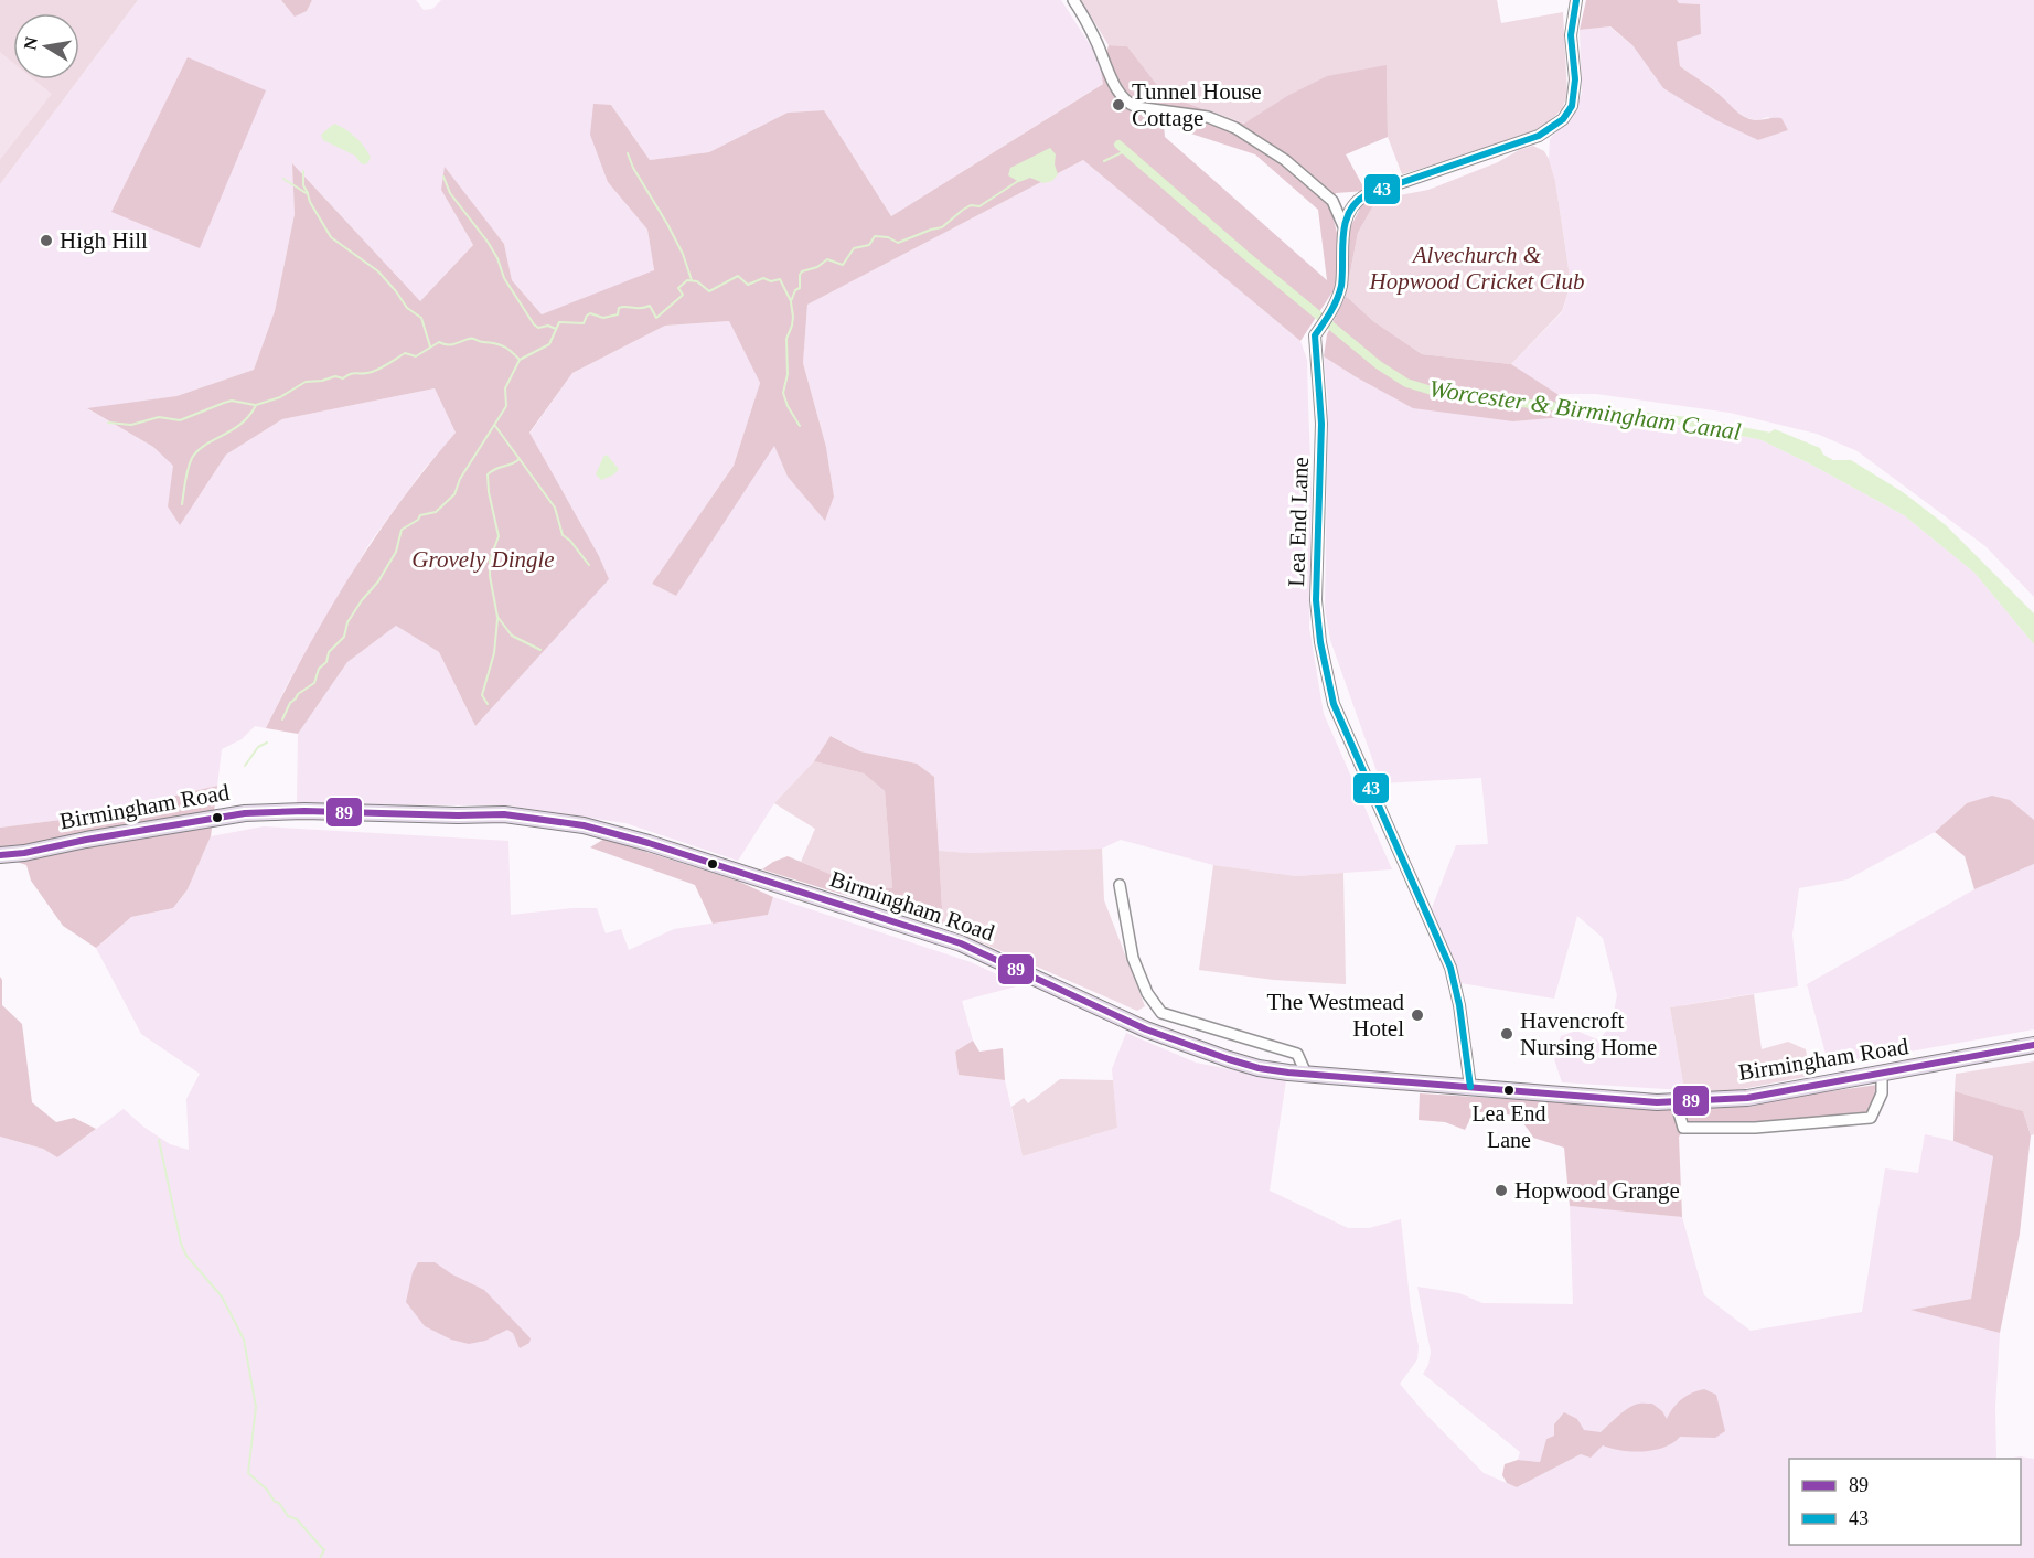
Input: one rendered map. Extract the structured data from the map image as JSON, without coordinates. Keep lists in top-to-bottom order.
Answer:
{
  "streets": {
    "highway": ["Birmingham Road"],
    "street": ["Lea End Lane"]
  },
  "crossings": [
    ["Lea End Lane", "Birmingham Road"]
  ],
  "water": ["Worcester & Birmingham Canal"],
  "parks": ["Alvechurch & Hopwood Cricket Club", "Grovely Dingle"],
  "places": [
    "Tunnel House Cottage",
    "High Hill",
    "The Westmead Hotel",
    "Havencroft Nursing Home",
    "Lea End Lane",
    "Hopwood Grange"
  ],
  "lines": ["transit line 43", "transit line 89"],
  "legend": ["89", "43"],
  "north": "left"
}
